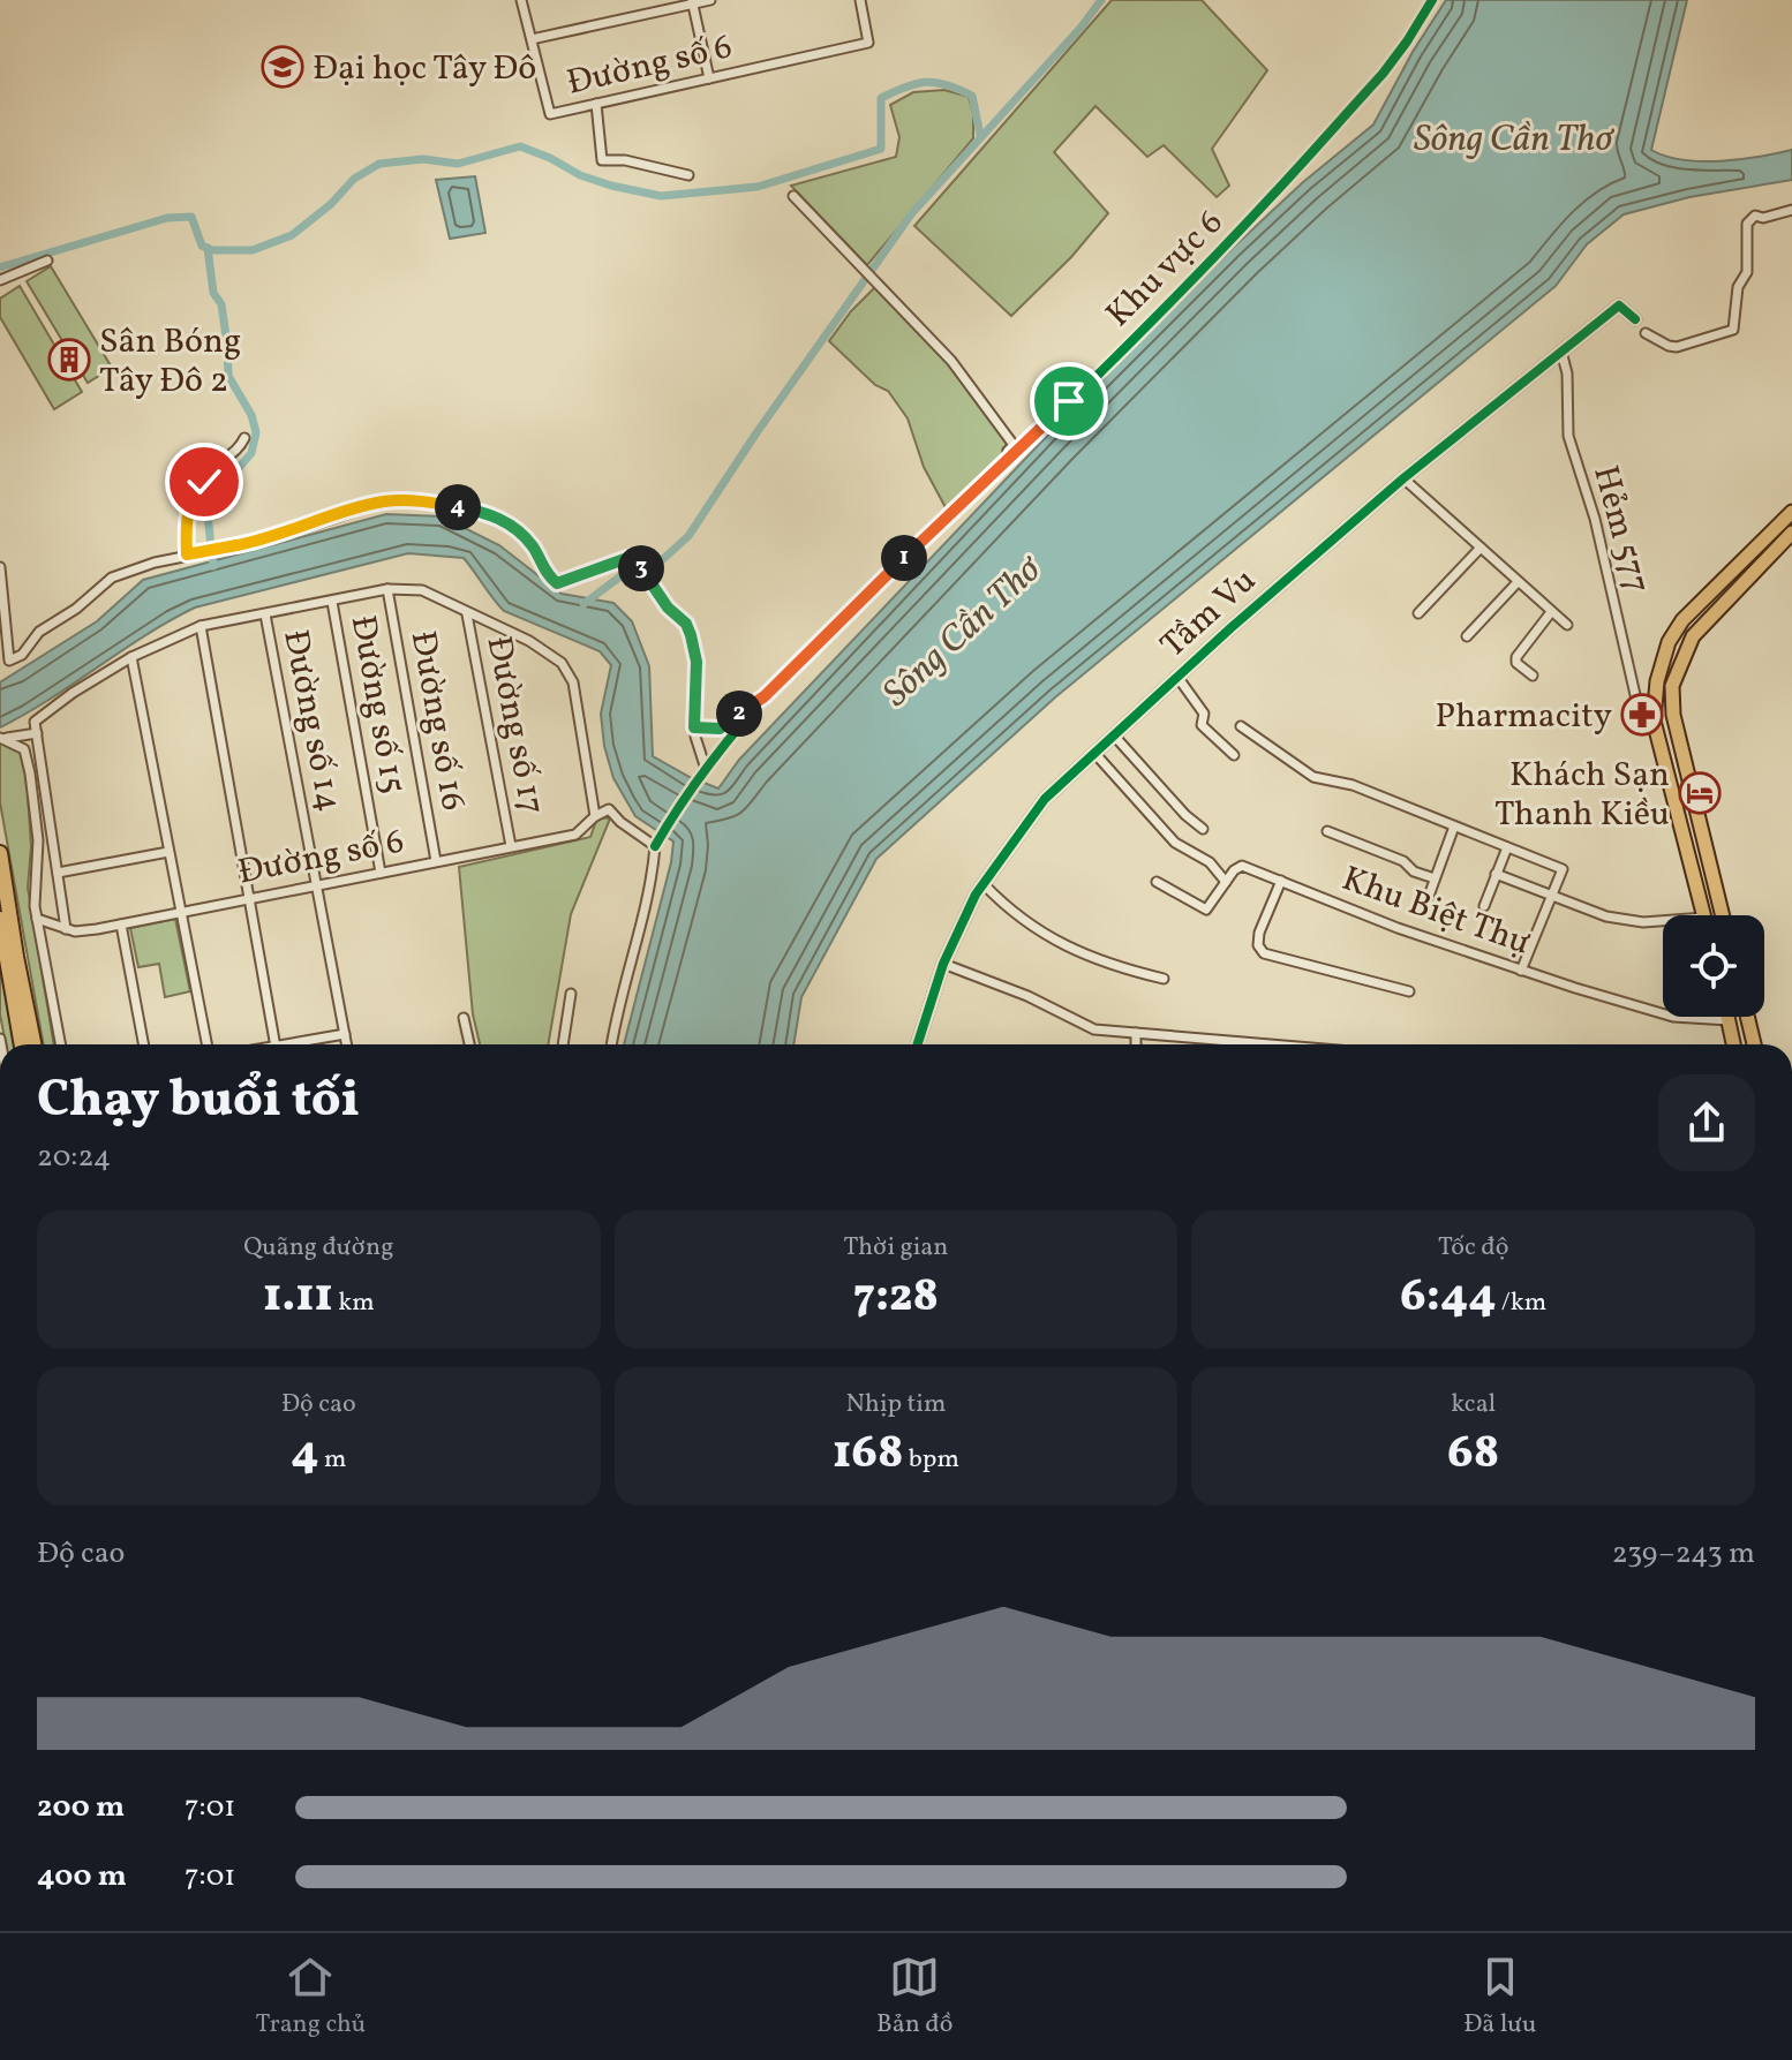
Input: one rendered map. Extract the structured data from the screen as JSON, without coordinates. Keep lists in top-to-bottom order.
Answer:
{
  "streets": {
    "street": [
      "Đường số 6",
      "Khu vực 6",
      "Hẻm 577",
      "Tầm Vu",
      "Đường số 15",
      "Đường số 14",
      "Đường số 16",
      "Đường số 17",
      "Khu Biệt Thự"
    ]
  },
  "crossings": [
    ["Đường số 6", "Khu vực 6"],
    ["Đường số 6", "Đường số 15"],
    ["Đường số 6", "Đường số 14"],
    ["Đường số 6", "Đường số 16"],
    ["Đường số 6", "Đường số 17"],
    ["Hẻm 577", "Tầm Vu"]
  ],
  "water": ["Sông Cần Thơ"],
  "places": {
    "school or university": ["Đại học Tây Đô"],
    "building": ["Sân Bóng Tây Đô 2"],
    "pharmacy": ["Pharmacity"],
    "hotel": ["Khách Sạn Thanh Kiều"]
  },
  "page": {
    "pins": [
      "4",
      "1",
      "3",
      "2"
    ],
    "heading": ["Chạy buổi tối", "20:24"],
    "stats": [
      ["Quãng đường", "1.11 km"],
      ["Thời gian", "7:28"],
      ["Tốc độ", "6:44 /km"],
      ["Độ cao", "4 m"],
      ["Nhịp tim", "168 bpm"],
      ["kcal", "68"]
    ],
    "chart": ["Độ cao", "239–243 m"],
    "list": [
      {
        "name": "200 m",
        "note": "7:01"
      },
      {
        "name": "400 m",
        "note": "7:01"
      }
    ],
    "tabs": ["Trang chủ", "Bản đồ", "Đã lưu"]
  }
}
